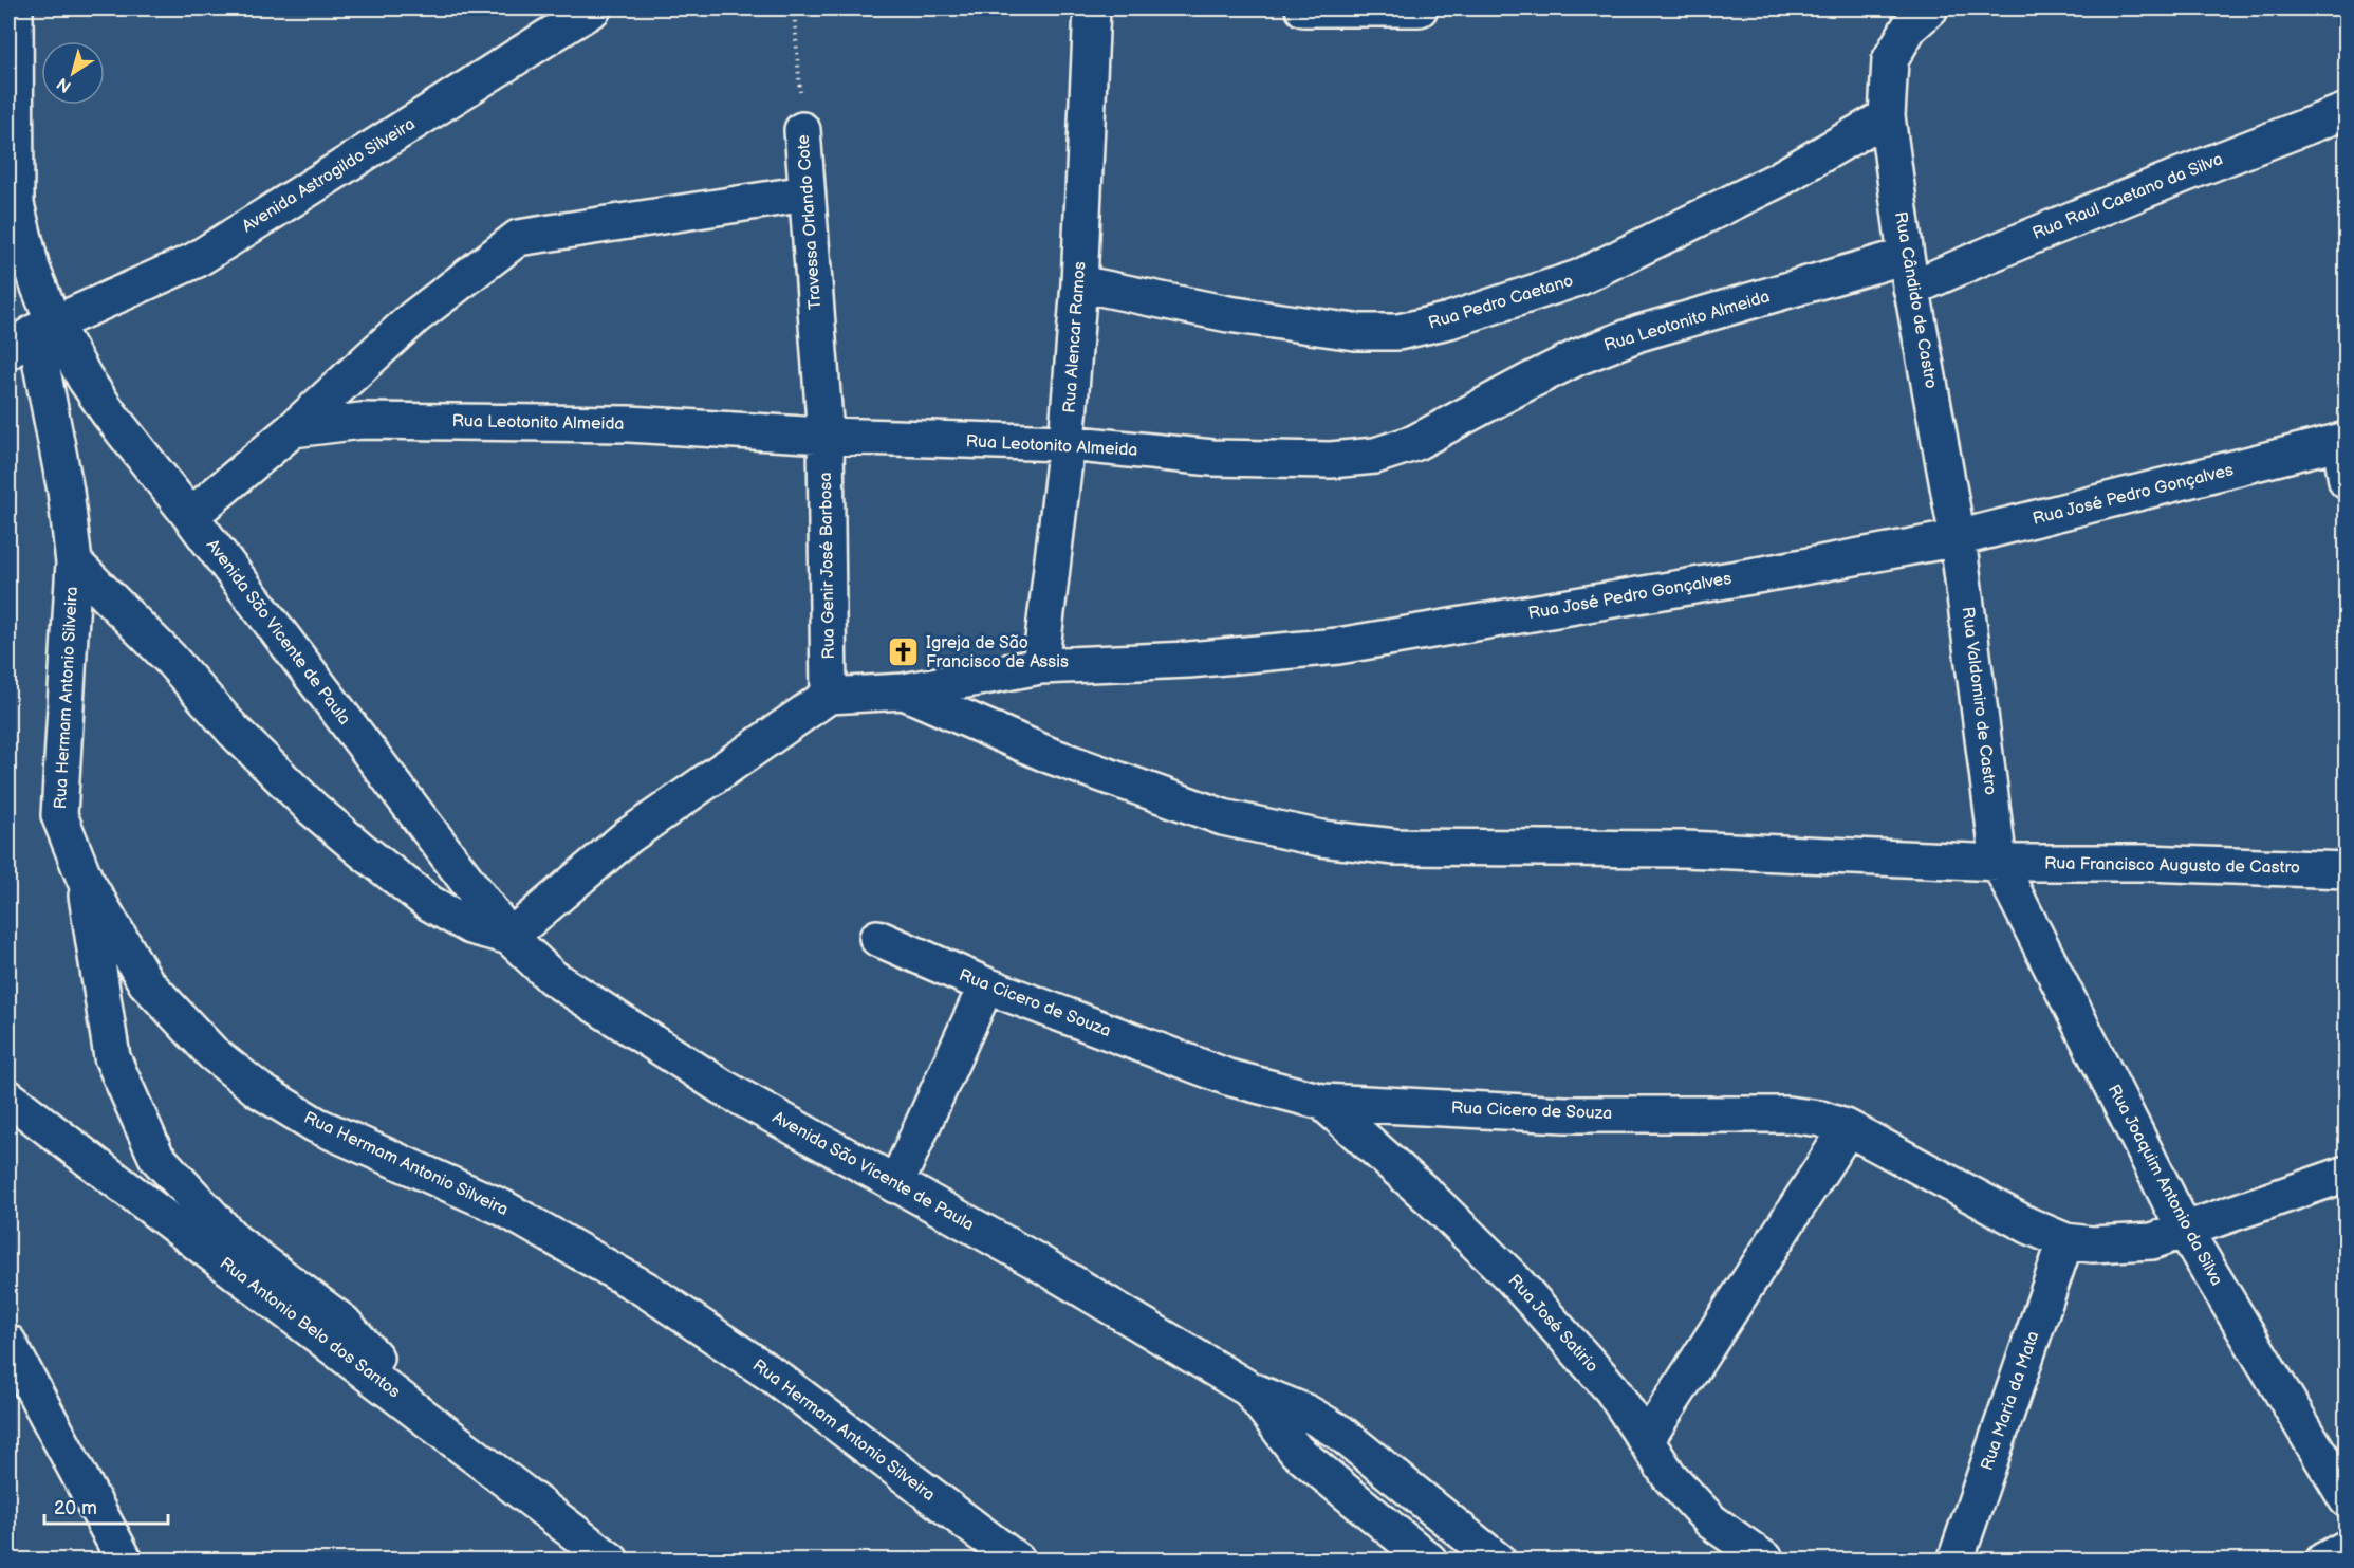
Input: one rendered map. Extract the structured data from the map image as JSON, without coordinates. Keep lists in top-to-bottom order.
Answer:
{
  "streets": {
    "street": [
      "Avenida Astrogildo Silveira",
      "Rua Raul Caetano da Silva",
      "Travessa Orlando Cote",
      "Rua Cândido de Castro",
      "Rua Pedro Caetano",
      "Rua Leotonito Almeida",
      "Rua Alencar Ramos",
      "Rua José Pedro Gonçalves",
      "Rua Genir José Barbosa",
      "Avenida São Vicente de Paula",
      "Rua Hermam Antonio Silveira",
      "Rua Valdomiro de Castro",
      "Rua Francisco Augusto de Castro",
      "Rua Cicero de Souza",
      "Rua Joaquim Antonio da Silva",
      "Rua José Satirio",
      "Rua Antonio Belo dos Santos",
      "Rua Maria da Mata"
    ]
  },
  "crossings": [
    ["Avenida Astrogildo Silveira", "Avenida São Vicente de Paula"],
    ["Avenida Astrogildo Silveira", "Rua Hermam Antonio Silveira"],
    ["Rua Raul Caetano da Silva", "Rua Cândido de Castro"],
    ["Rua Raul Caetano da Silva", "Rua Leotonito Almeida"],
    ["Travessa Orlando Cote", "Rua Leotonito Almeida"],
    ["Travessa Orlando Cote", "Rua Genir José Barbosa"],
    ["Rua Cândido de Castro", "Rua Pedro Caetano"],
    ["Rua Cândido de Castro", "Rua Leotonito Almeida"],
    ["Rua Cândido de Castro", "Rua José Pedro Gonçalves"],
    ["Rua Cândido de Castro", "Rua Valdomiro de Castro"],
    ["Rua Pedro Caetano", "Rua Alencar Ramos"],
    ["Rua Leotonito Almeida", "Rua Alencar Ramos"],
    ["Rua Leotonito Almeida", "Rua Genir José Barbosa"],
    ["Rua Alencar Ramos", "Rua José Pedro Gonçalves"],
    ["Rua José Pedro Gonçalves", "Rua Genir José Barbosa"],
    ["Rua José Pedro Gonçalves", "Rua Valdomiro de Castro"],
    ["Rua José Pedro Gonçalves", "Rua Francisco Augusto de Castro"],
    ["Avenida São Vicente de Paula", "Rua Hermam Antonio Silveira"],
    ["Rua Valdomiro de Castro", "Rua Francisco Augusto de Castro"],
    ["Rua Valdomiro de Castro", "Rua Joaquim Antonio da Silva"],
    ["Rua Francisco Augusto de Castro", "Rua Joaquim Antonio da Silva"],
    ["Rua Cicero de Souza", "Rua Joaquim Antonio da Silva"],
    ["Rua Cicero de Souza", "Rua José Satirio"],
    ["Rua Cicero de Souza", "Rua Maria da Mata"]
  ],
  "places": {
    "church": ["Igreja de São Francisco de Assis"]
  },
  "scale_bar": "20 m",
  "north": "bottom left"
}
